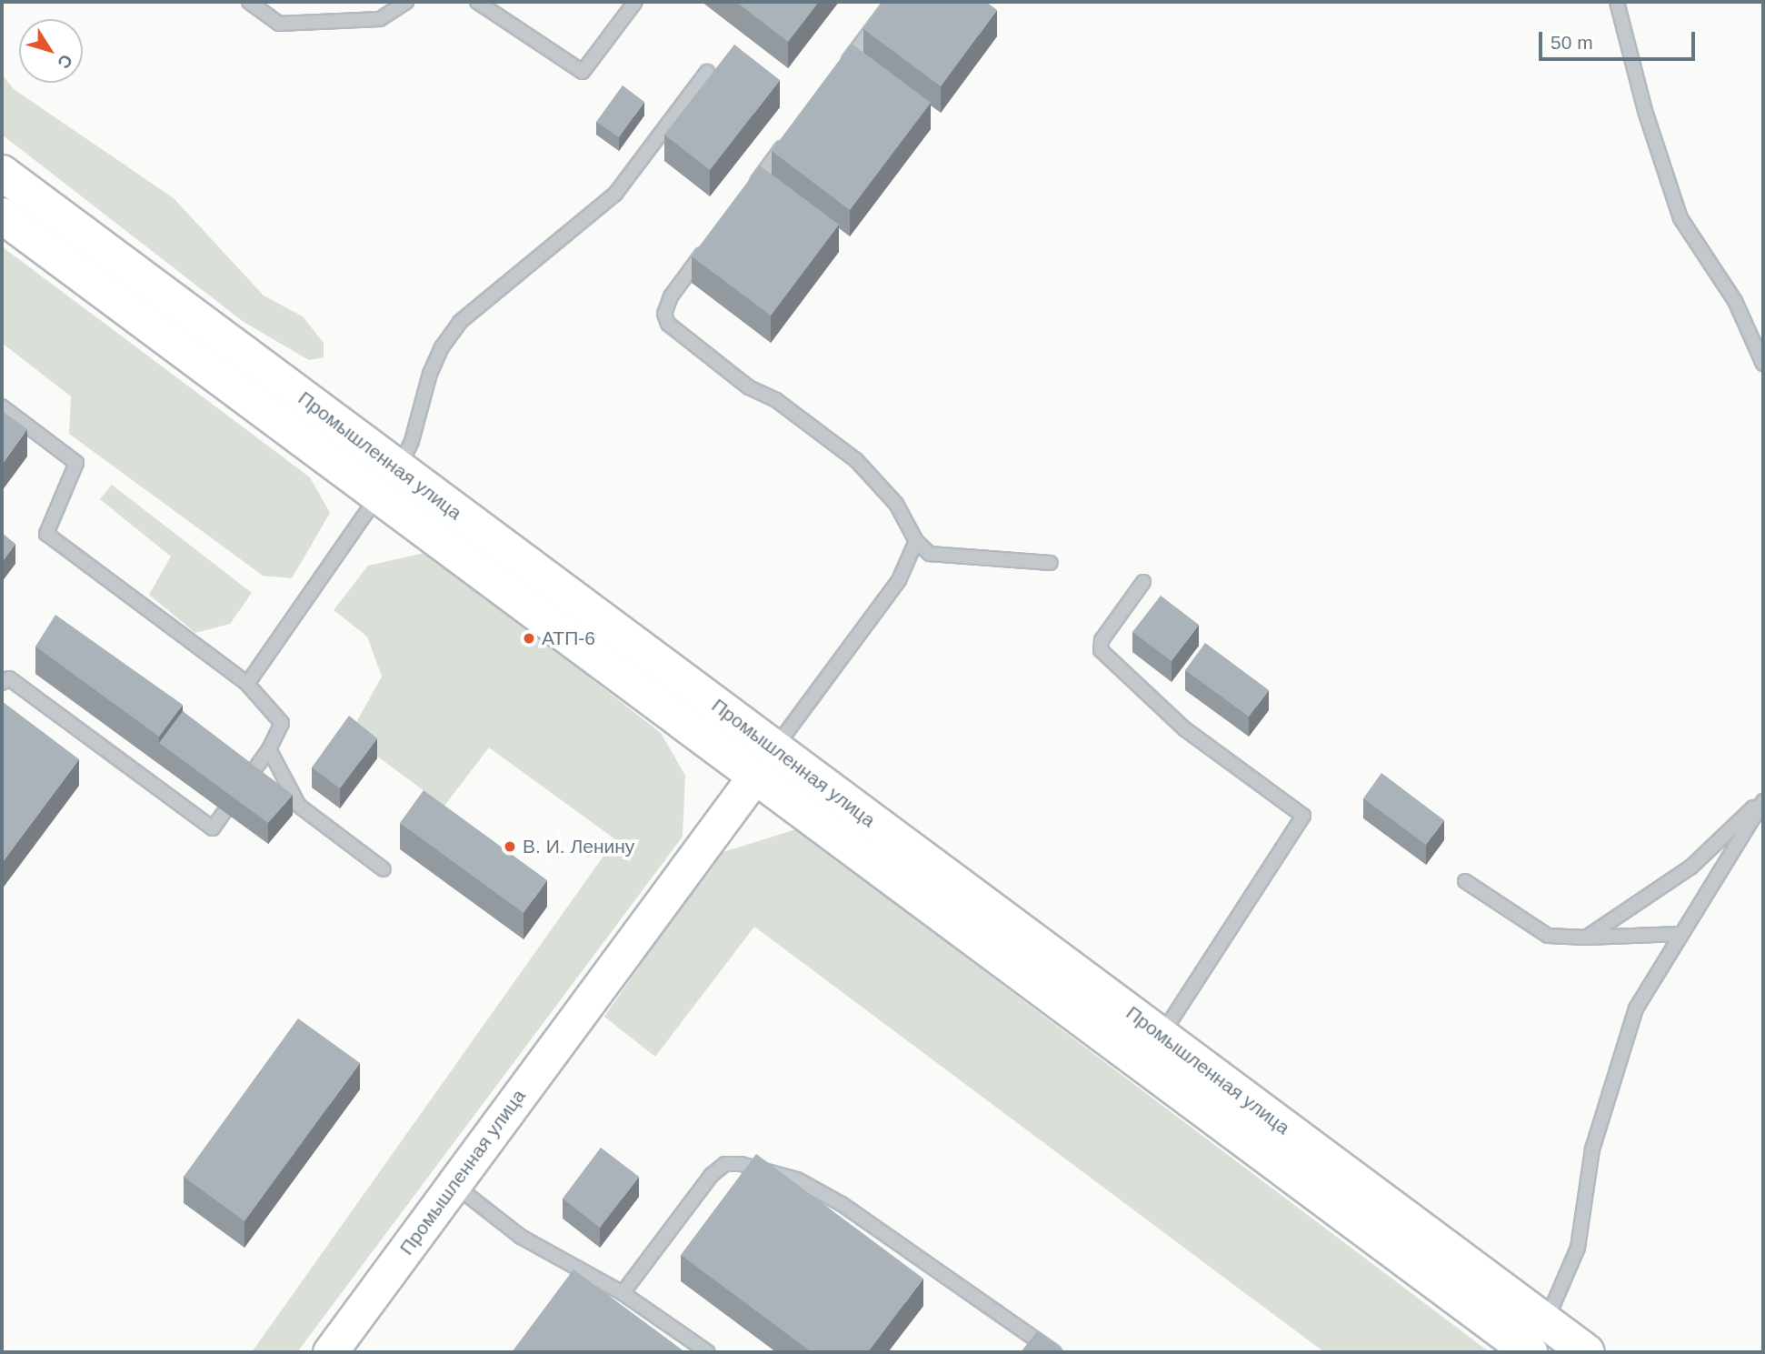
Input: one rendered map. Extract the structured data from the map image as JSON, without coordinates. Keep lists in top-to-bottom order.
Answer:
{
  "streets": {
    "main road": ["Промышленная улица"]
  },
  "places": ["АТП-6", "В. И. Ленину"],
  "scale_bar": "50 m",
  "north": "bottom right"
}
